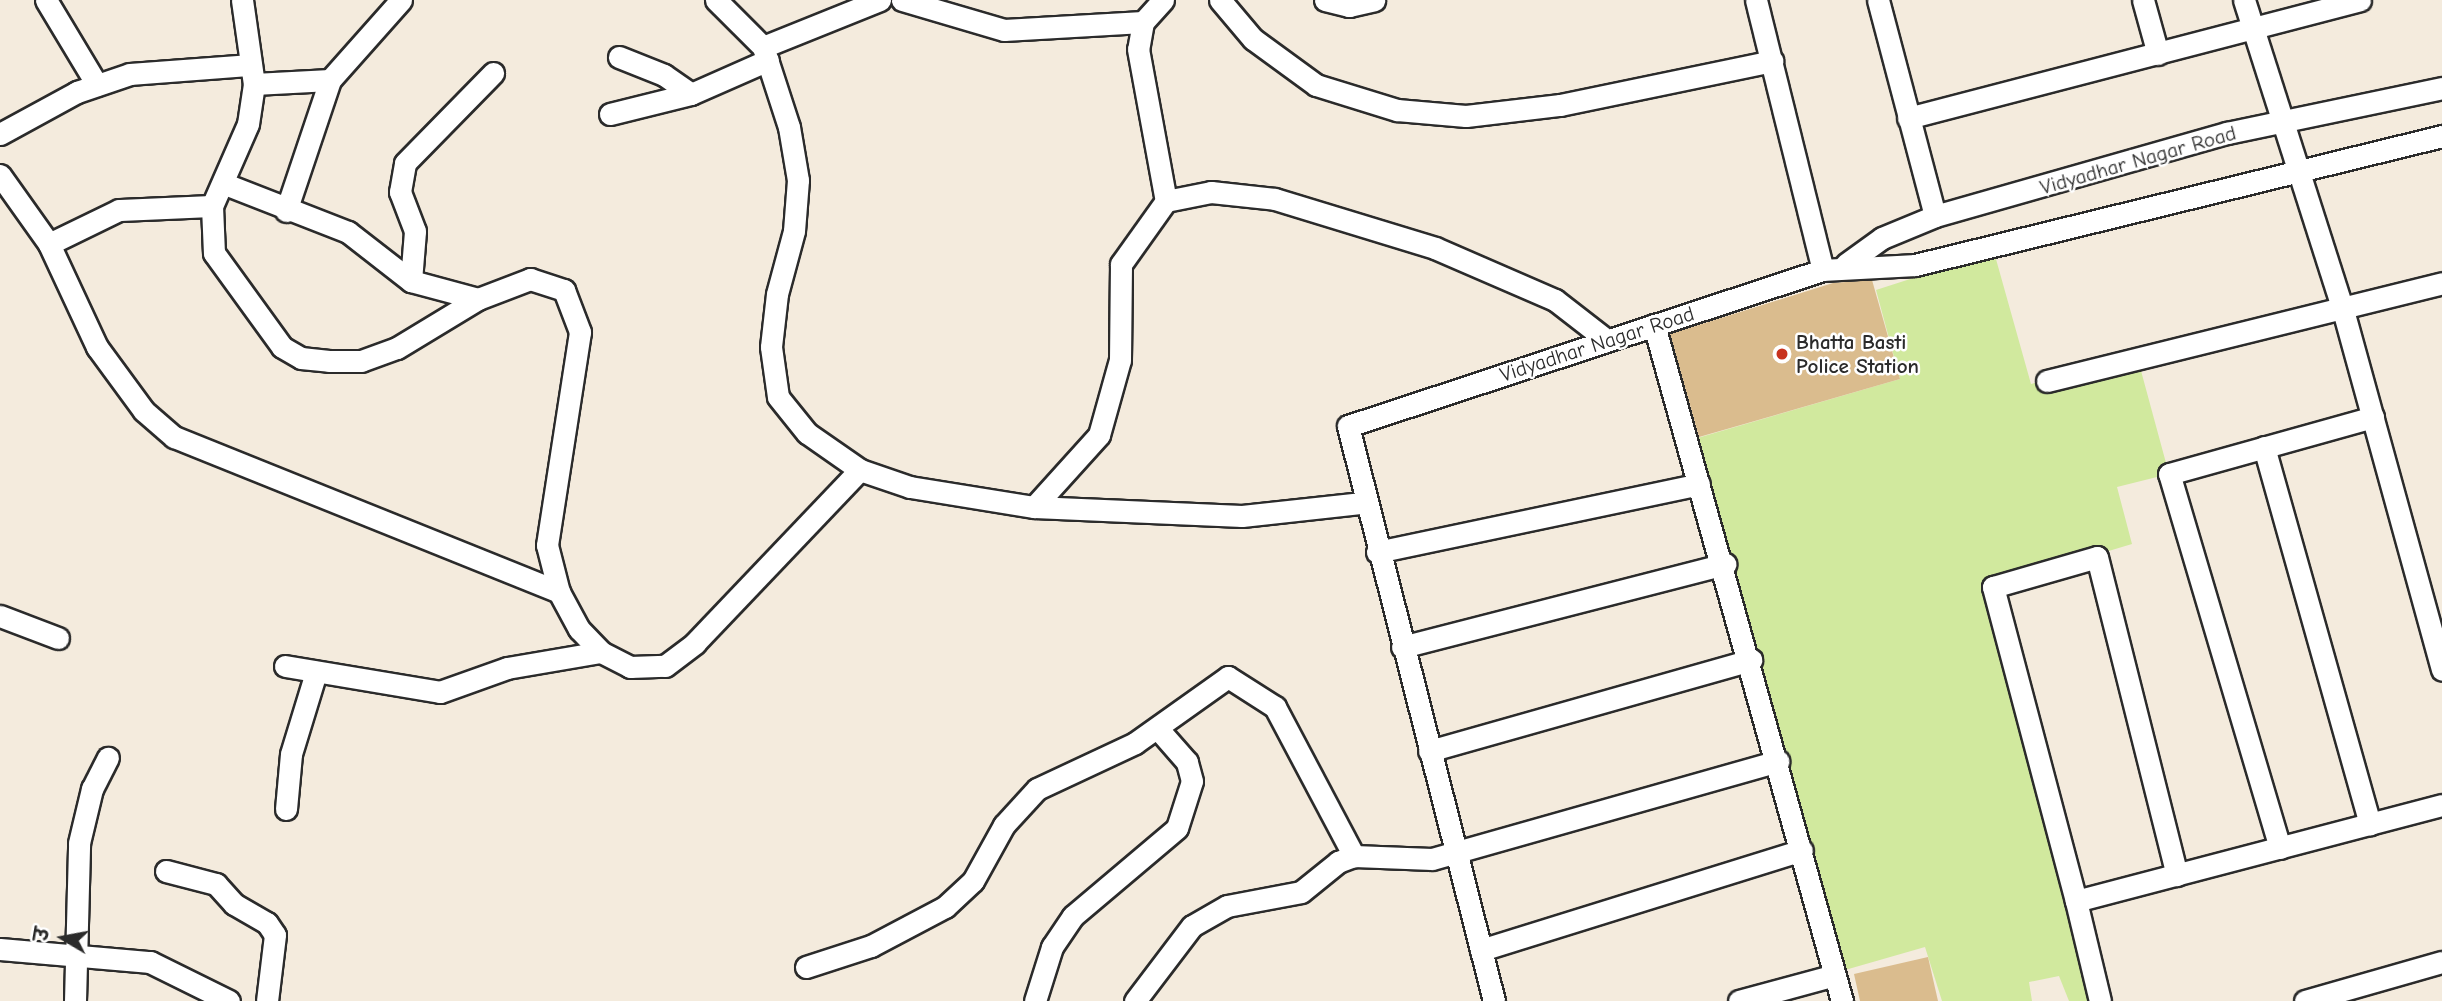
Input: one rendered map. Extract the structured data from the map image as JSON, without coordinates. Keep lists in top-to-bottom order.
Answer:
{
  "streets": {
    "street": ["Vidyadhar Nagar Road"]
  },
  "places": ["Bhatta Basti Police Station"],
  "north": "left"
}
